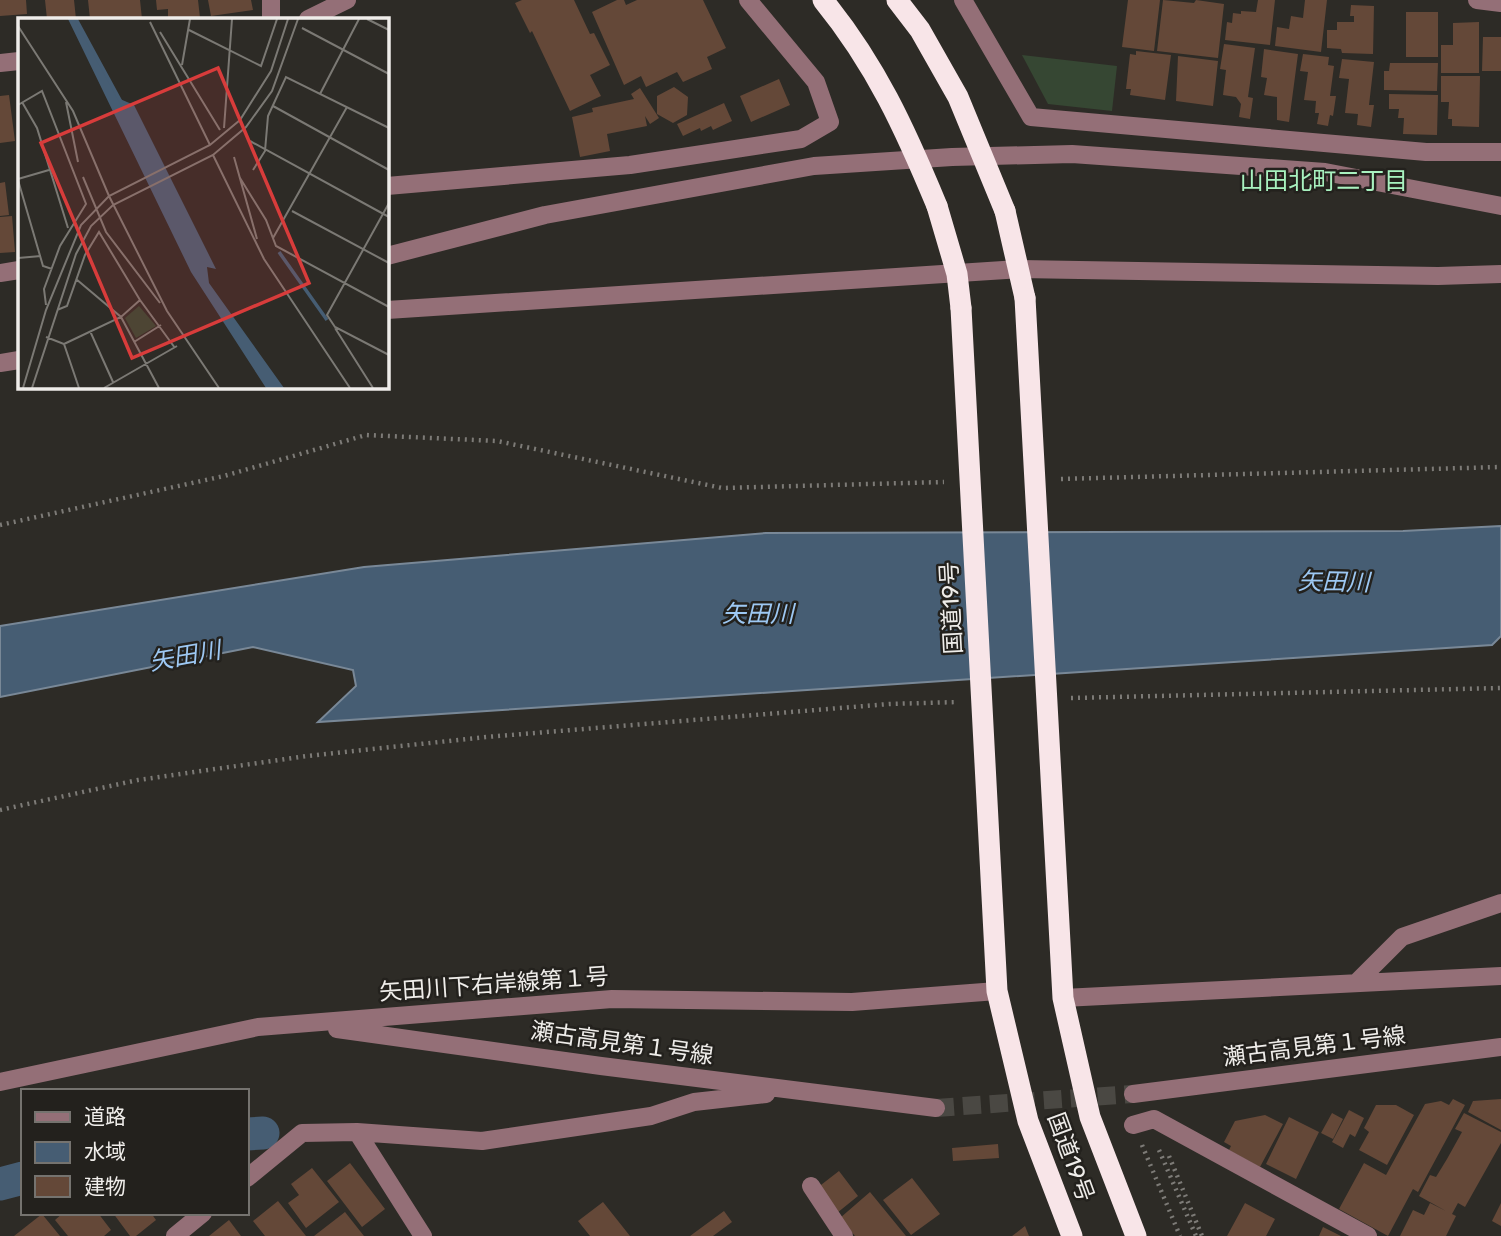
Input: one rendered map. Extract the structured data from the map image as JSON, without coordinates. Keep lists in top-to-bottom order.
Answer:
{
  "streets": {
    "highway": ["国道19号"],
    "street": ["矢田川下右岸線第１号", "瀬古高見第１号線"]
  },
  "crossings": [
    ["国道19号", "矢田川下右岸線第１号"],
    ["矢田川下右岸線第１号", "瀬古高見第１号線"]
  ],
  "districts": ["山田北町二丁目"],
  "water": ["矢田川"],
  "legend": ["道路", "水域", "建物"]
}
